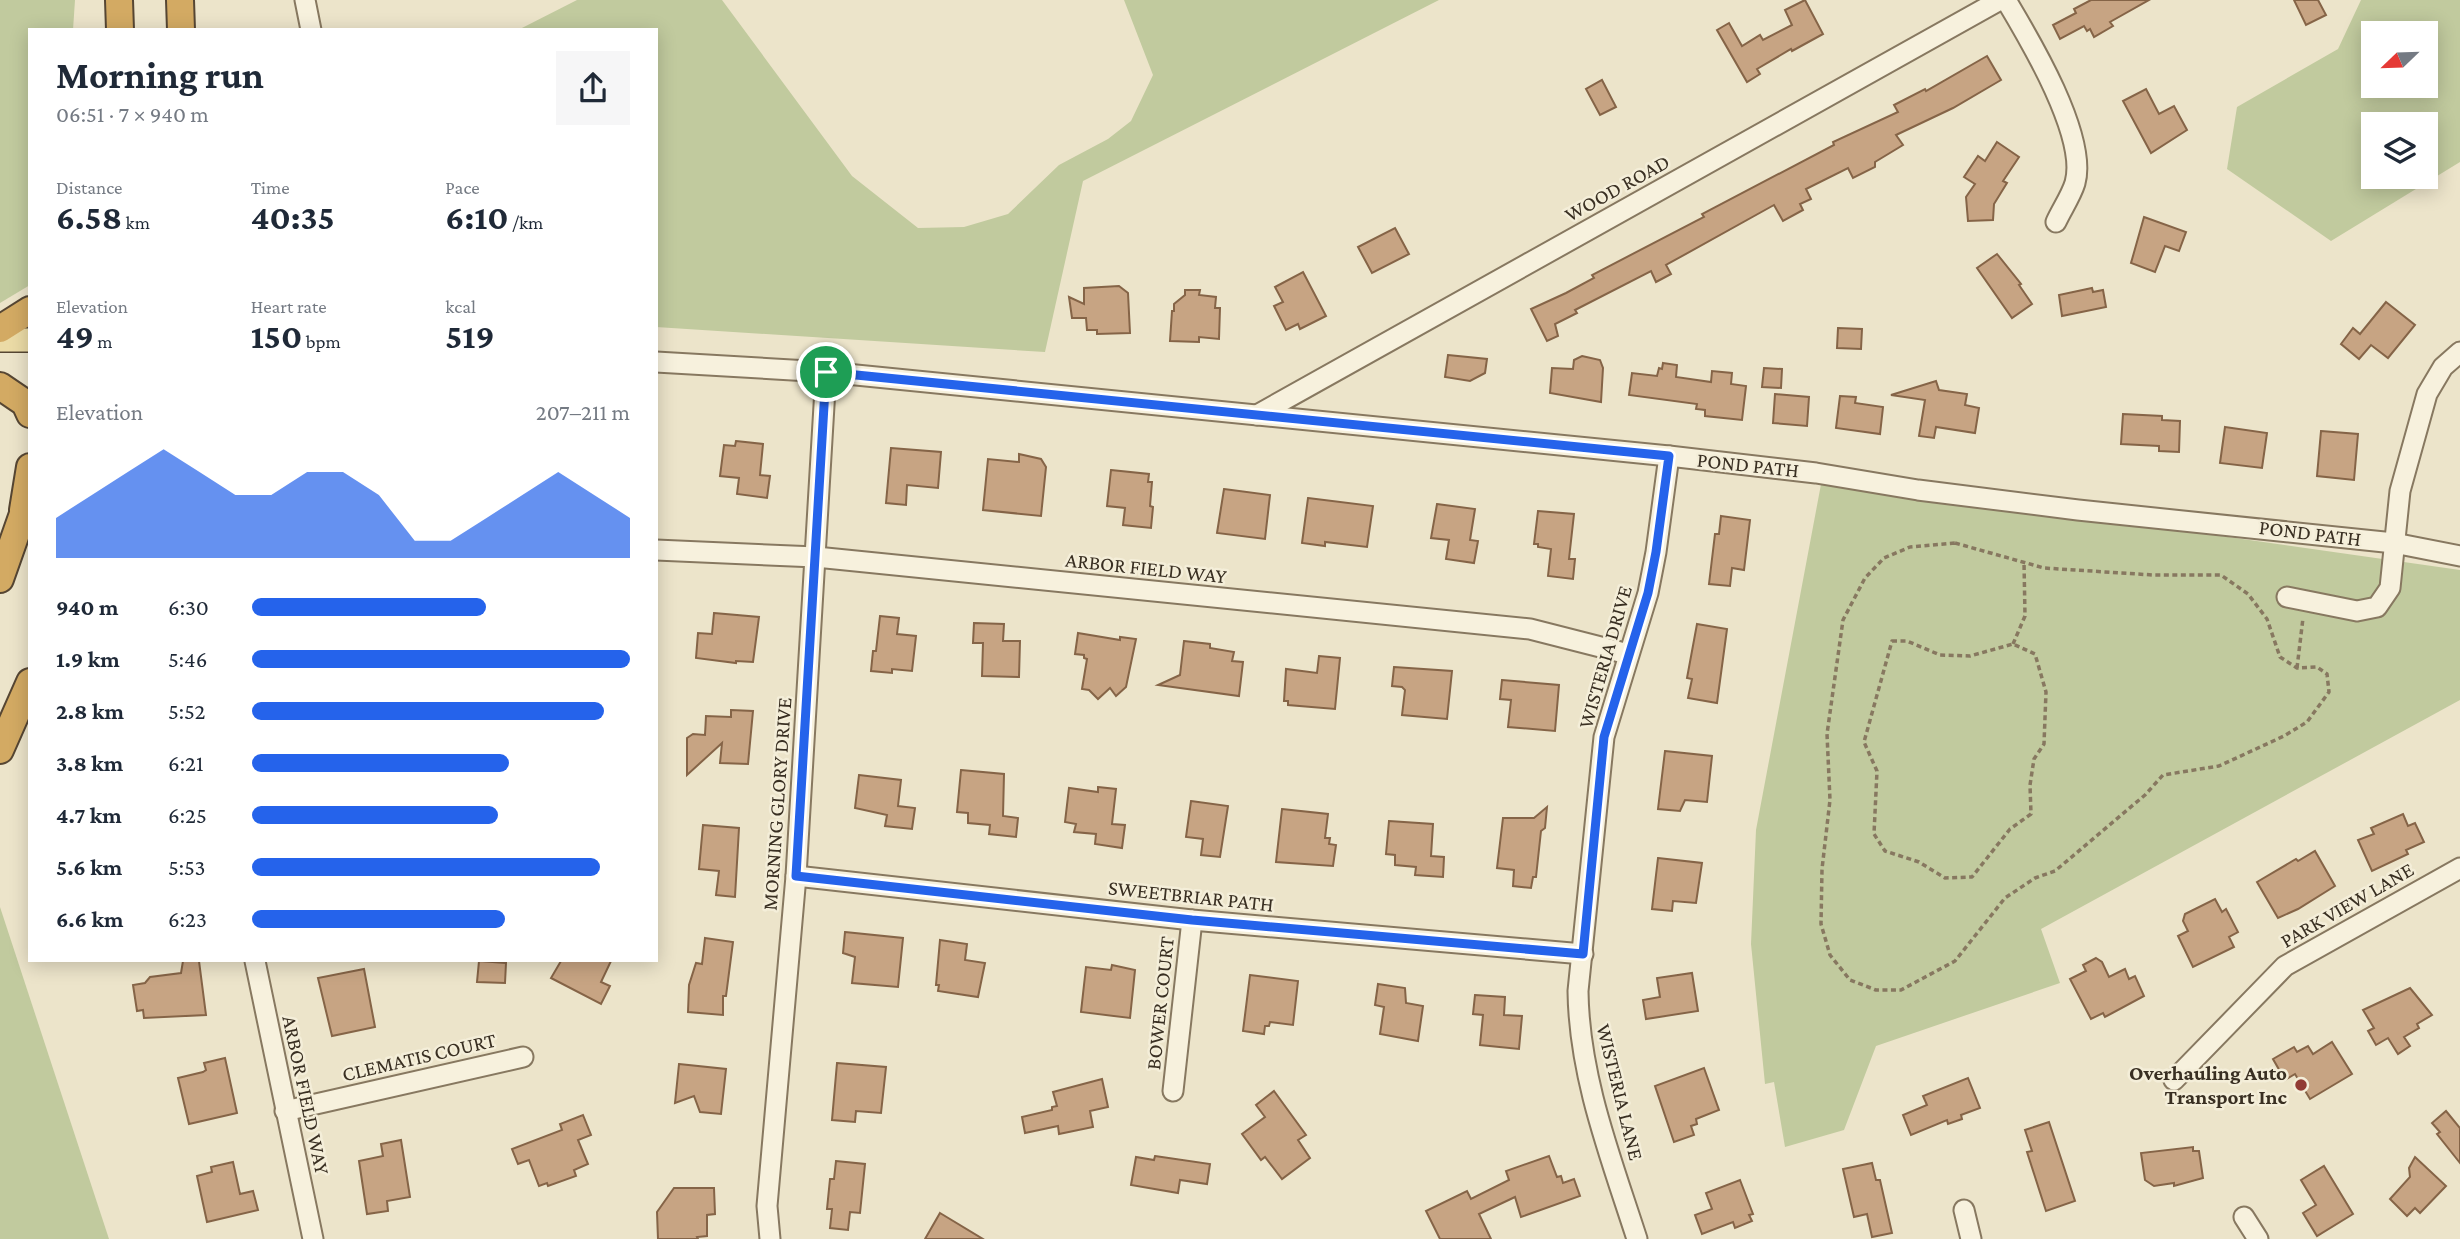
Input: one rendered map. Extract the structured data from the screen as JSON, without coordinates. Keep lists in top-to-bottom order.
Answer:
{
  "streets": {
    "street": [
      "WOOD ROAD",
      "POND PATH",
      "ARBOR FIELD WAY",
      "WISTERIA DRIVE",
      "MORNING GLORY DRIVE",
      "SWEETBRIAR PATH",
      "PARK VIEW LANE",
      "BOWER COURT",
      "CLEMATIS COURT",
      "WISTERIA LANE"
    ]
  },
  "crossings": [
    ["WOOD ROAD", "POND PATH"],
    ["POND PATH", "WISTERIA DRIVE"],
    ["POND PATH", "MORNING GLORY DRIVE"],
    ["ARBOR FIELD WAY", "WISTERIA DRIVE"],
    ["ARBOR FIELD WAY", "MORNING GLORY DRIVE"],
    ["ARBOR FIELD WAY", "CLEMATIS COURT"],
    ["WISTERIA DRIVE", "SWEETBRIAR PATH"],
    ["WISTERIA DRIVE", "WISTERIA LANE"],
    ["MORNING GLORY DRIVE", "SWEETBRIAR PATH"],
    ["SWEETBRIAR PATH", "BOWER COURT"],
    ["SWEETBRIAR PATH", "WISTERIA LANE"]
  ],
  "places": ["Overhauling Auto Transport Inc"],
  "north": "bottom left",
  "page": {
    "heading": ["Morning run", "06:51 · 7 × 940 m"],
    "stats": [
      ["Distance", "6.58 km"],
      ["Time", "40:35"],
      ["Pace", "6:10 /km"],
      ["Elevation", "49 m"],
      ["Heart rate", "150 bpm"],
      ["kcal", "519"]
    ],
    "chart": ["Elevation", "207–211 m"],
    "list": [
      {
        "name": "940 m",
        "note": "6:30"
      },
      {
        "name": "1.9 km",
        "note": "5:46"
      },
      {
        "name": "2.8 km",
        "note": "5:52"
      },
      {
        "name": "3.8 km",
        "note": "6:21"
      },
      {
        "name": "4.7 km",
        "note": "6:25"
      },
      {
        "name": "5.6 km",
        "note": "5:53"
      },
      {
        "name": "6.6 km",
        "note": "6:23"
      }
    ]
  }
}
